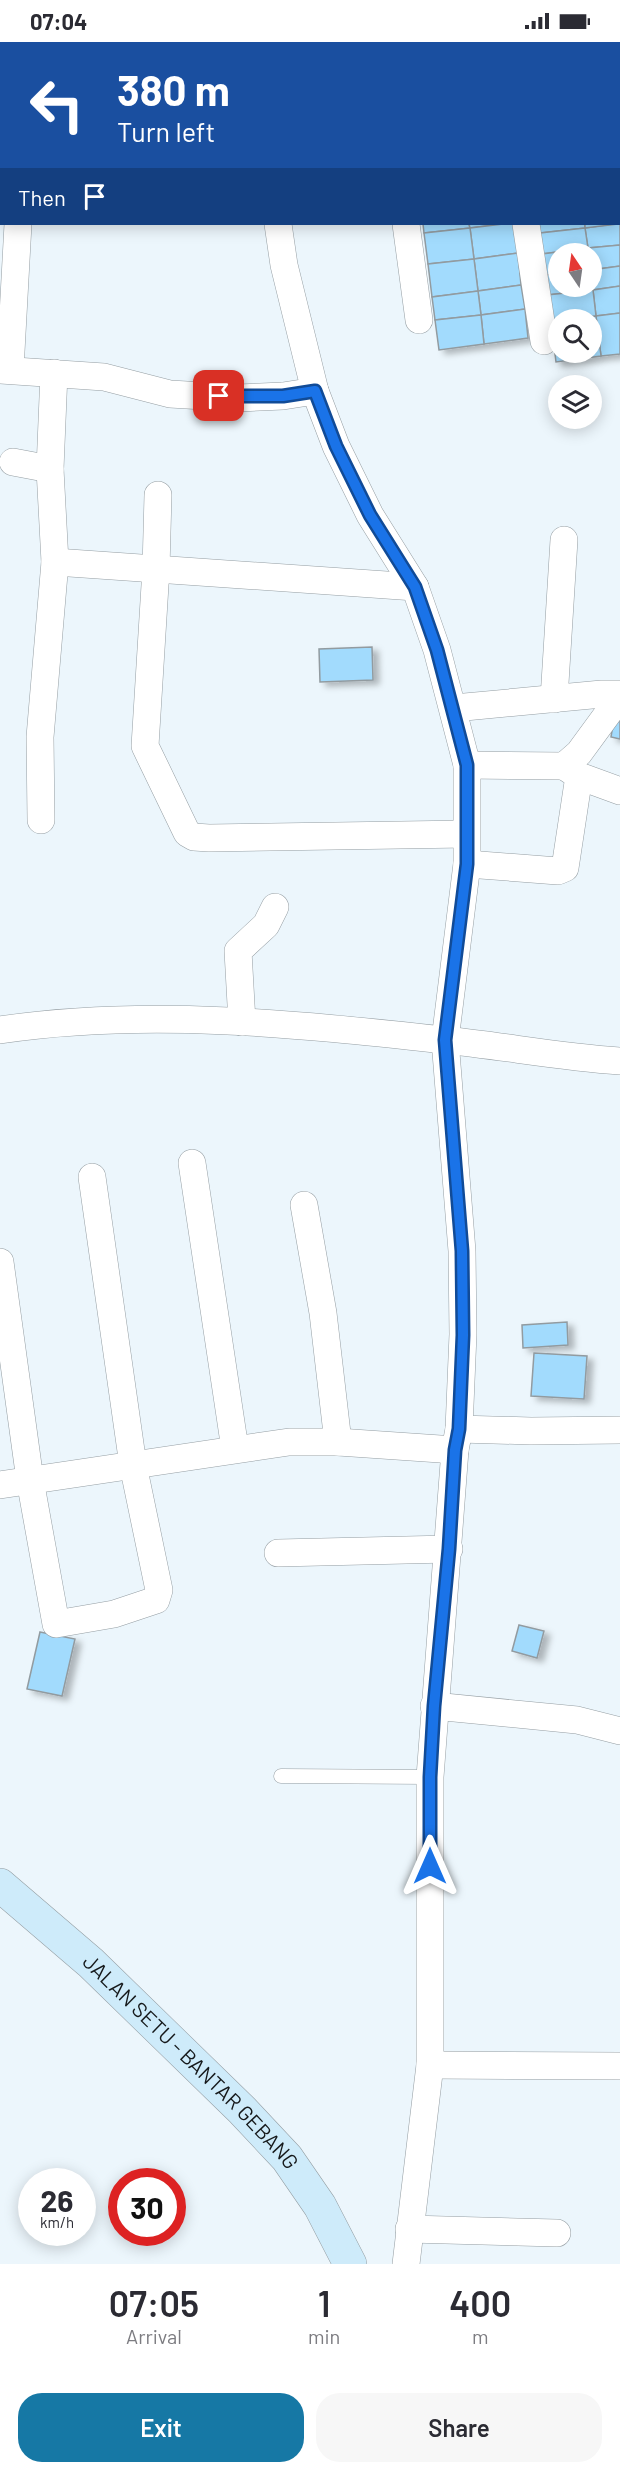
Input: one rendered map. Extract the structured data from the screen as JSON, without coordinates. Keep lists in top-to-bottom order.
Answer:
{
  "streets": {
    "main road": ["JALAN SETU - BANTAR GEBANG"]
  },
  "north": "top",
  "page": {
    "status": "07:04",
    "turn": ["380 m", "Turn left"],
    "then": "Then",
    "speed": "26 km/h",
    "limit": "30",
    "eta": [
      "07:05",
      "Arrival",
      "1",
      "min",
      "400",
      "m"
    ],
    "buttons": ["Exit", "Share"]
  }
}
